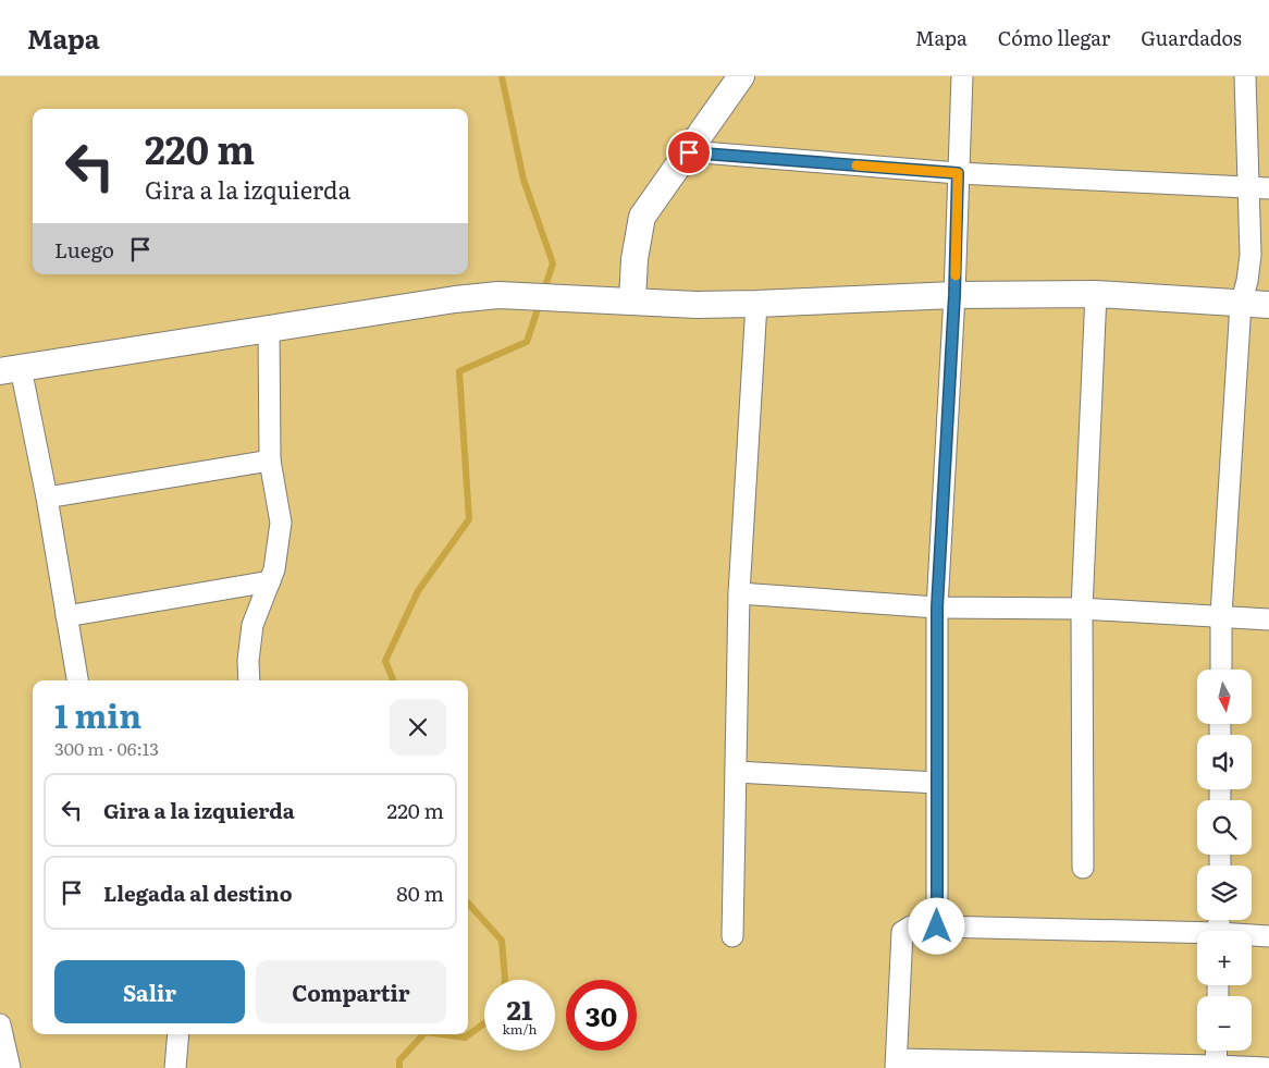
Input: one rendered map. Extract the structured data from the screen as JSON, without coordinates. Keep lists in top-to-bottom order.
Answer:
{
  "north": "bottom",
  "page": {
    "header": "Mapa",
    "nav": ["Mapa", "Cómo llegar", "Guardados"],
    "turn": ["220 m", "Gira a la izquierda"],
    "then": "Luego",
    "map_buttons": ["+", "−"],
    "heading": ["1 min", "300 m · 06:13"],
    "list": [
      {
        "name": "Gira a la izquierda",
        "value": "220 m"
      },
      {
        "name": "Llegada al destino",
        "value": "80 m"
      }
    ],
    "buttons": ["Salir", "Compartir"],
    "speed": "21 km/h",
    "limit": "30"
  }
}
